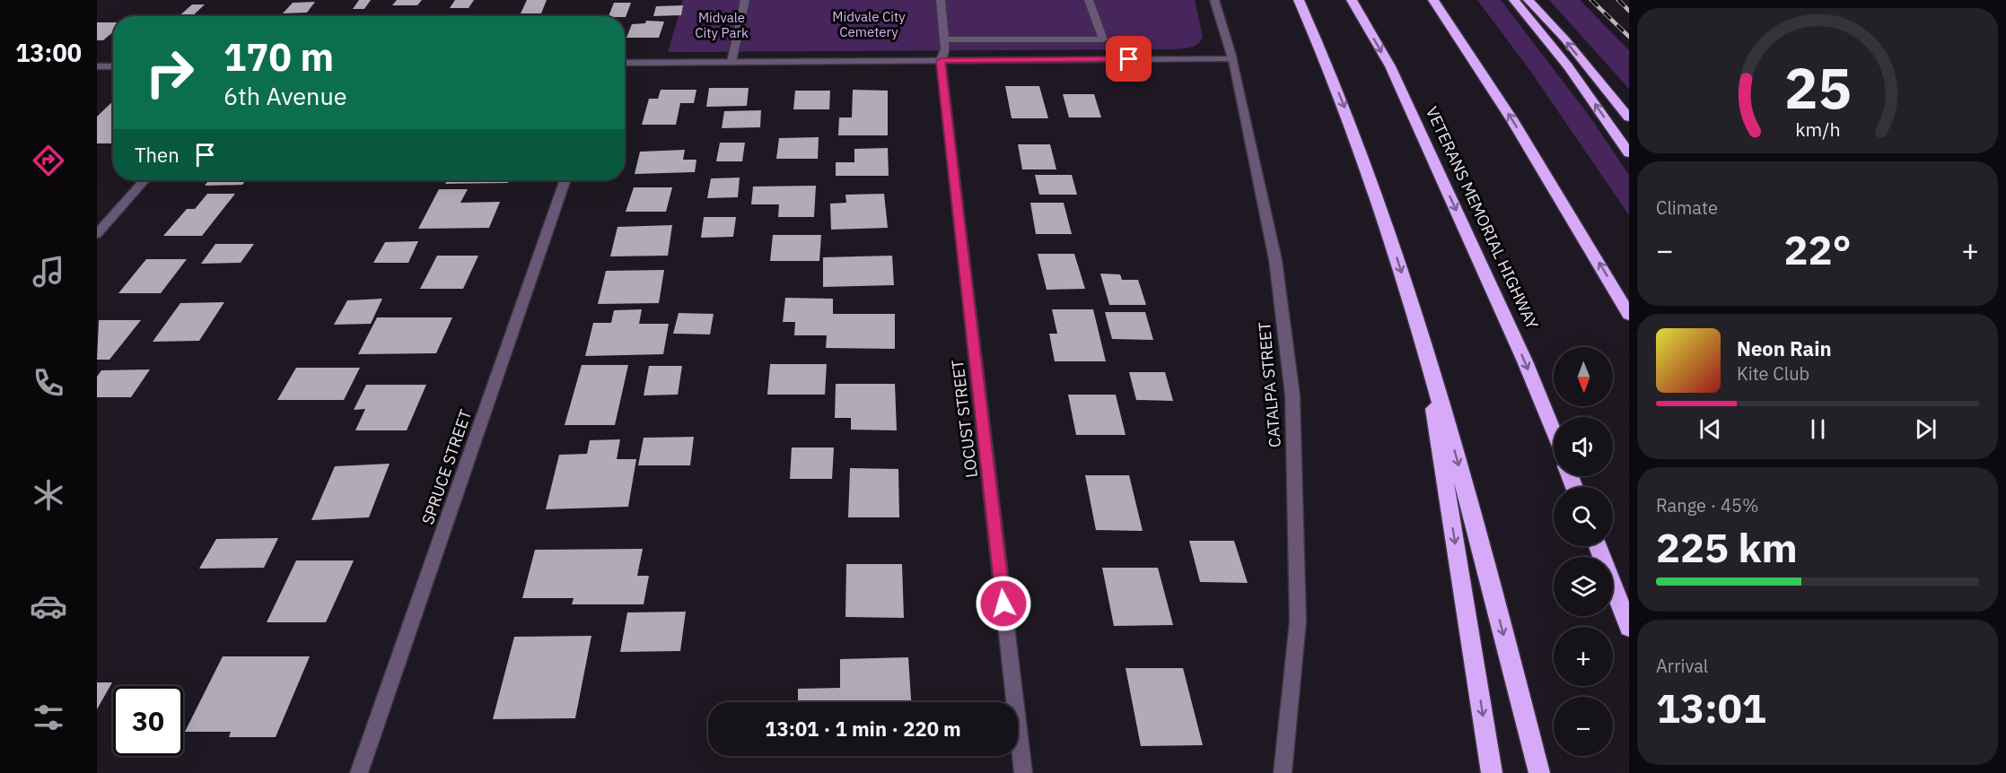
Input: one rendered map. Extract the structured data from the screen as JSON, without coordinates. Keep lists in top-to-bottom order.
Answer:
{
  "streets": {
    "highway": ["VETERANS MEMORIAL HIGHWAY"],
    "street": ["CATALPA STREET", "LOCUST STREET", "SPRUCE STREET"]
  },
  "parks": ["Midvale City Cemetery", "Midvale City Park"],
  "north": "bottom",
  "page": {
    "tabs": "13:00",
    "turn": ["170 m", "6th Avenue"],
    "then": "Then",
    "tile": [
      "Climate",
      ["Range · 45%", "225 km"],
      ["Arrival", "13:01"]
    ],
    "heat": ["−", "22°", "+"],
    "song": ["Neon Rain", "Kite Club"],
    "map_buttons": ["+", "−"],
    "limit": "30",
    "trip": "13:01 · 1 min · 220 m",
    "gauge": ["25", "km/h"]
  }
}
